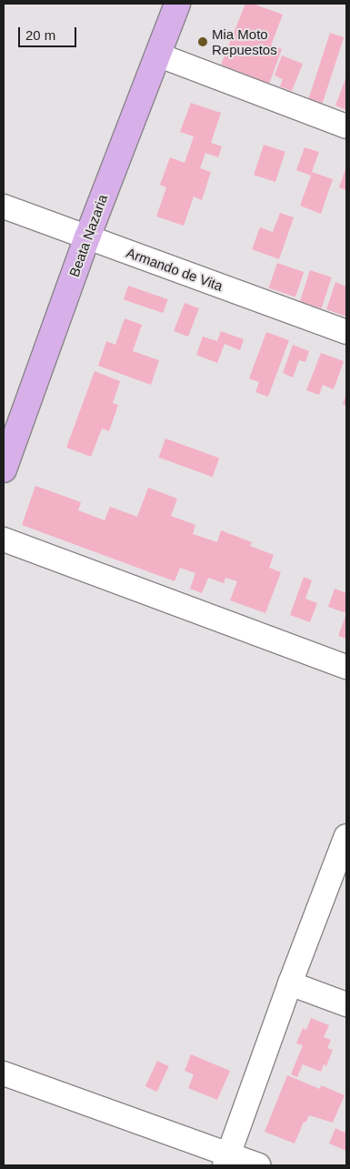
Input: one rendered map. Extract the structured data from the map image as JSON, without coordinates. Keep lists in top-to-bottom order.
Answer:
{
  "streets": {
    "main road": ["Beata Nazaria"],
    "street": ["Armando de Vita"]
  },
  "crossings": [
    ["Beata Nazaria", "Armando de Vita"]
  ],
  "places": ["Mia Moto Repuestos"],
  "scale_bar": "20 m"
}
